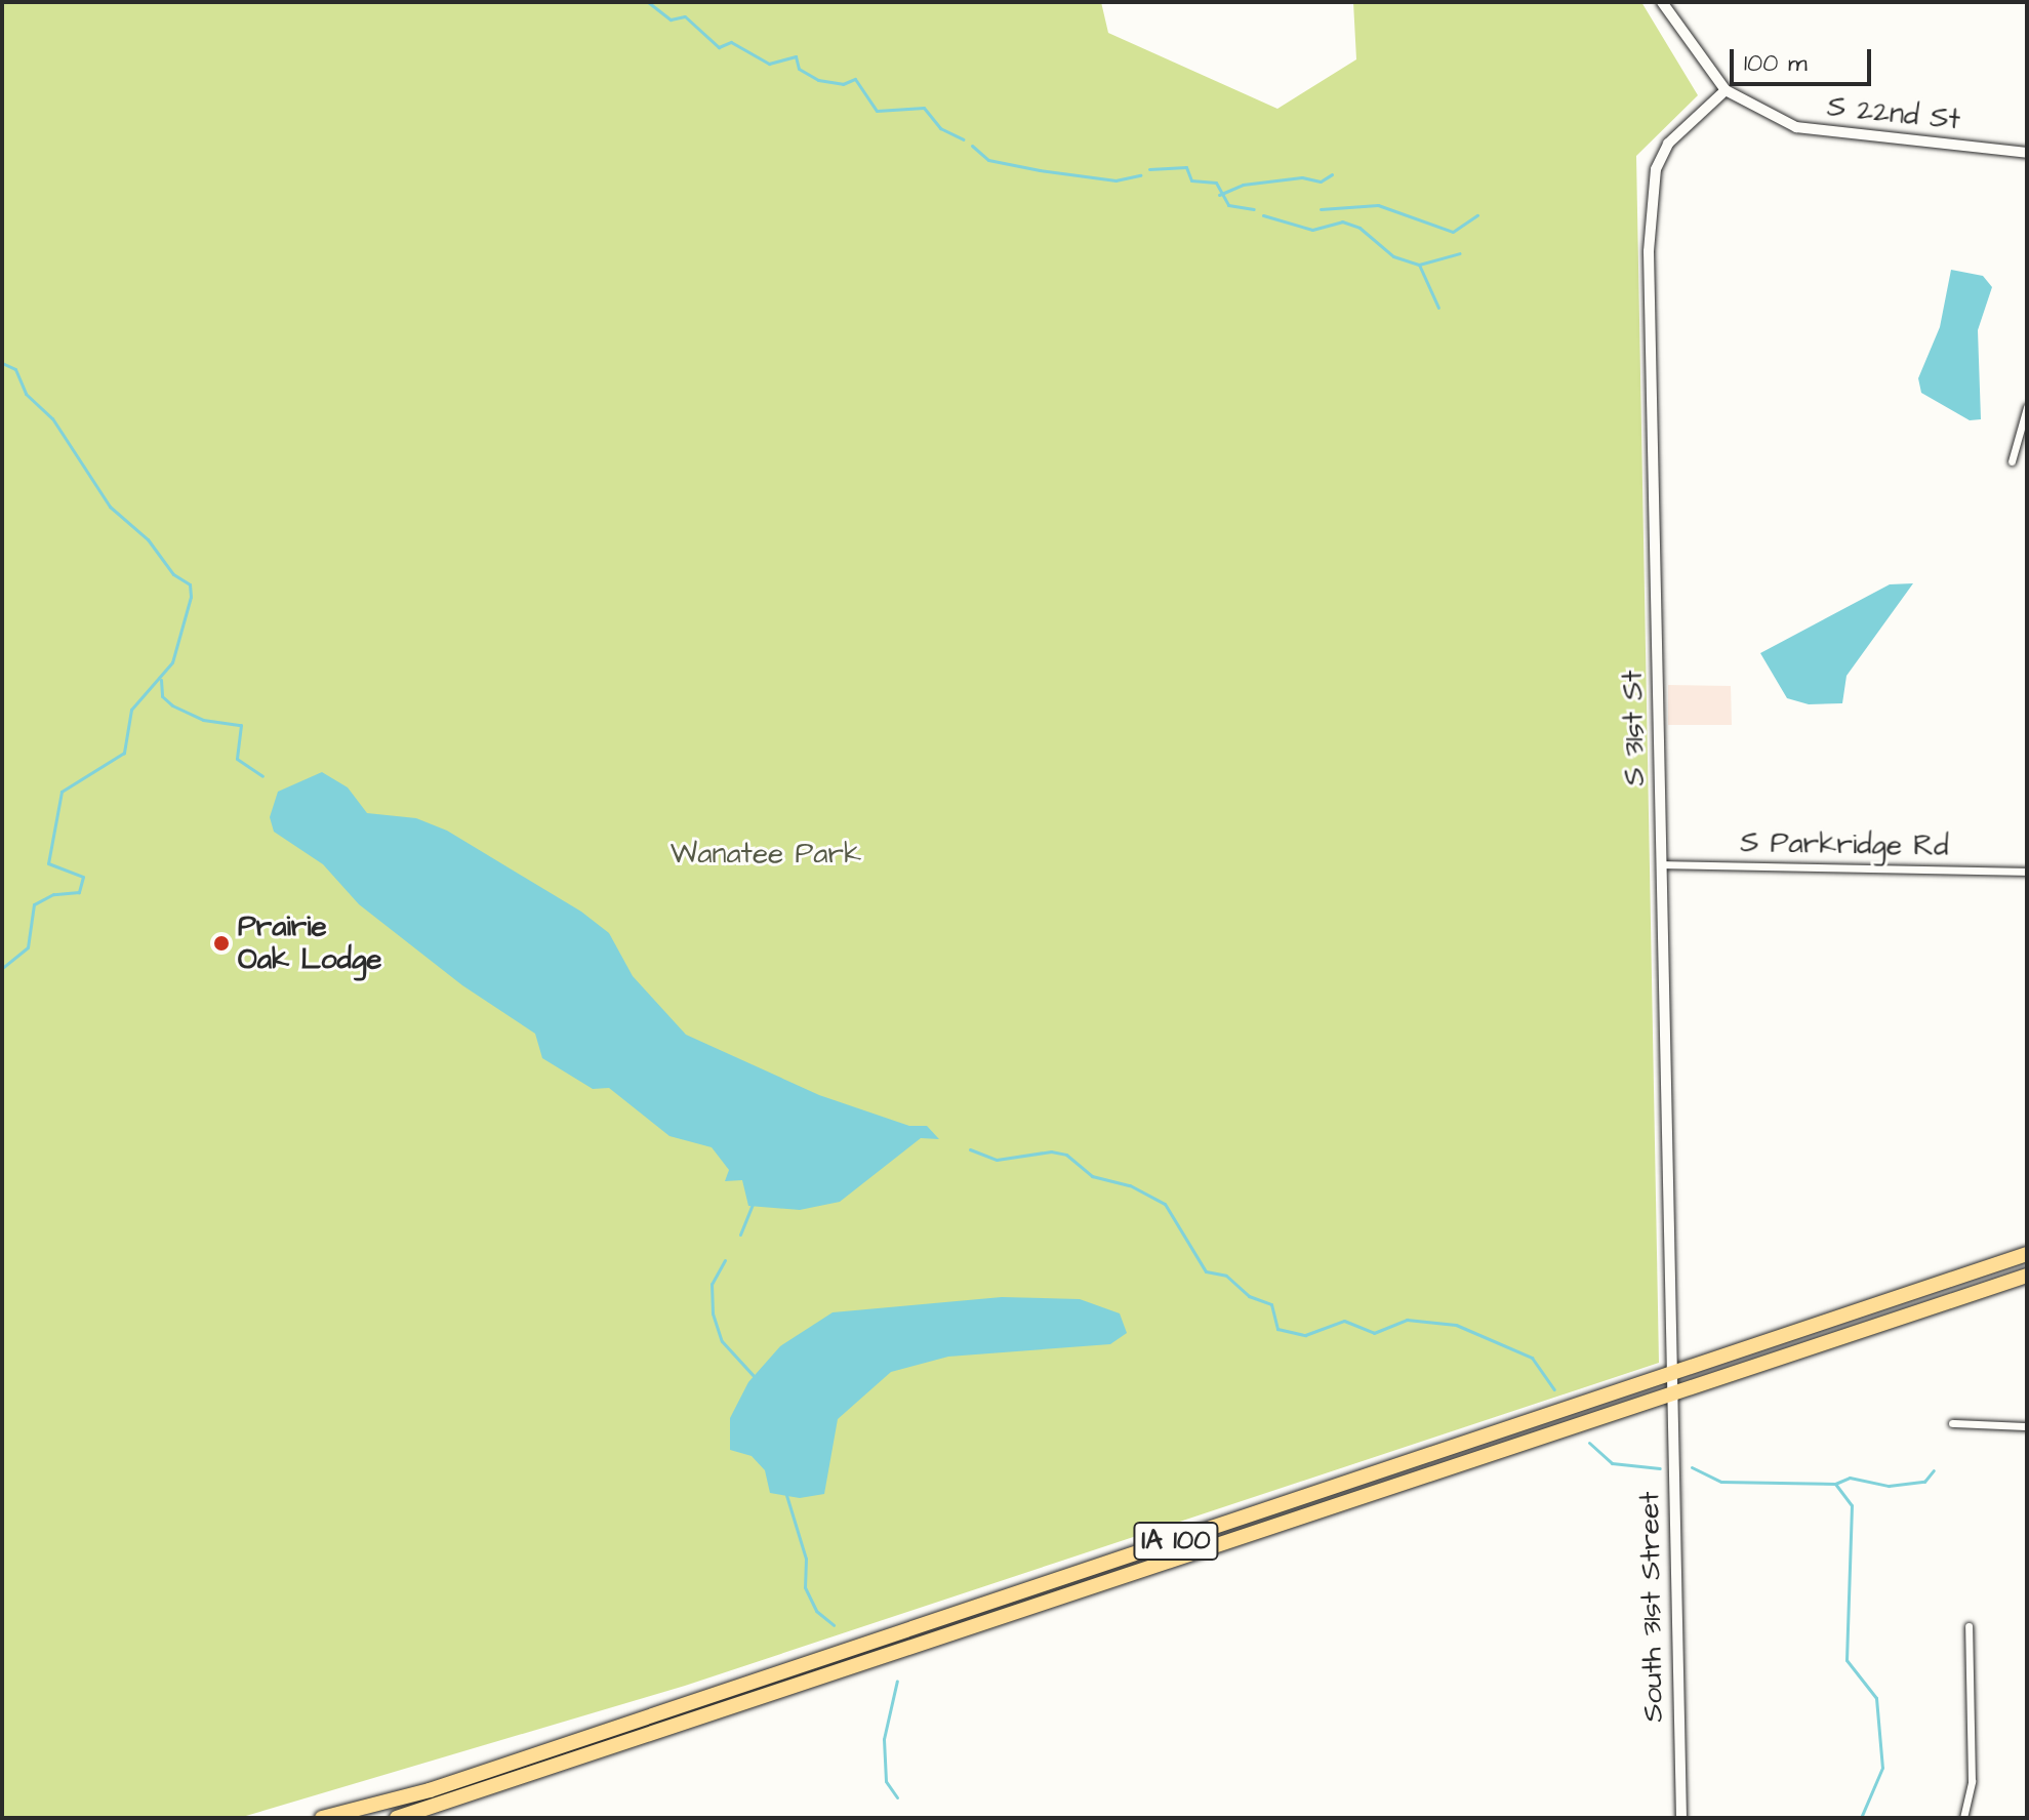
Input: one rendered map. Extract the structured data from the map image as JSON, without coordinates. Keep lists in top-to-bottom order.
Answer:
{
  "streets": {
    "highway": ["IA 100"],
    "street": [
      "S 22nd St",
      "S 31st St",
      "S Parkridge Rd",
      "South 31st Street"
    ]
  },
  "crossings": [
    ["S 22nd St", "S 31st St"],
    ["S 31st St", "S Parkridge Rd"],
    ["S 31st St", "IA 100"],
    ["S 31st St", "South 31st Street"],
    ["IA 100", "South 31st Street"]
  ],
  "parks": ["Wanatee Park"],
  "places": ["Prairie Oak Lodge"],
  "scale_bar": "100 m"
}
